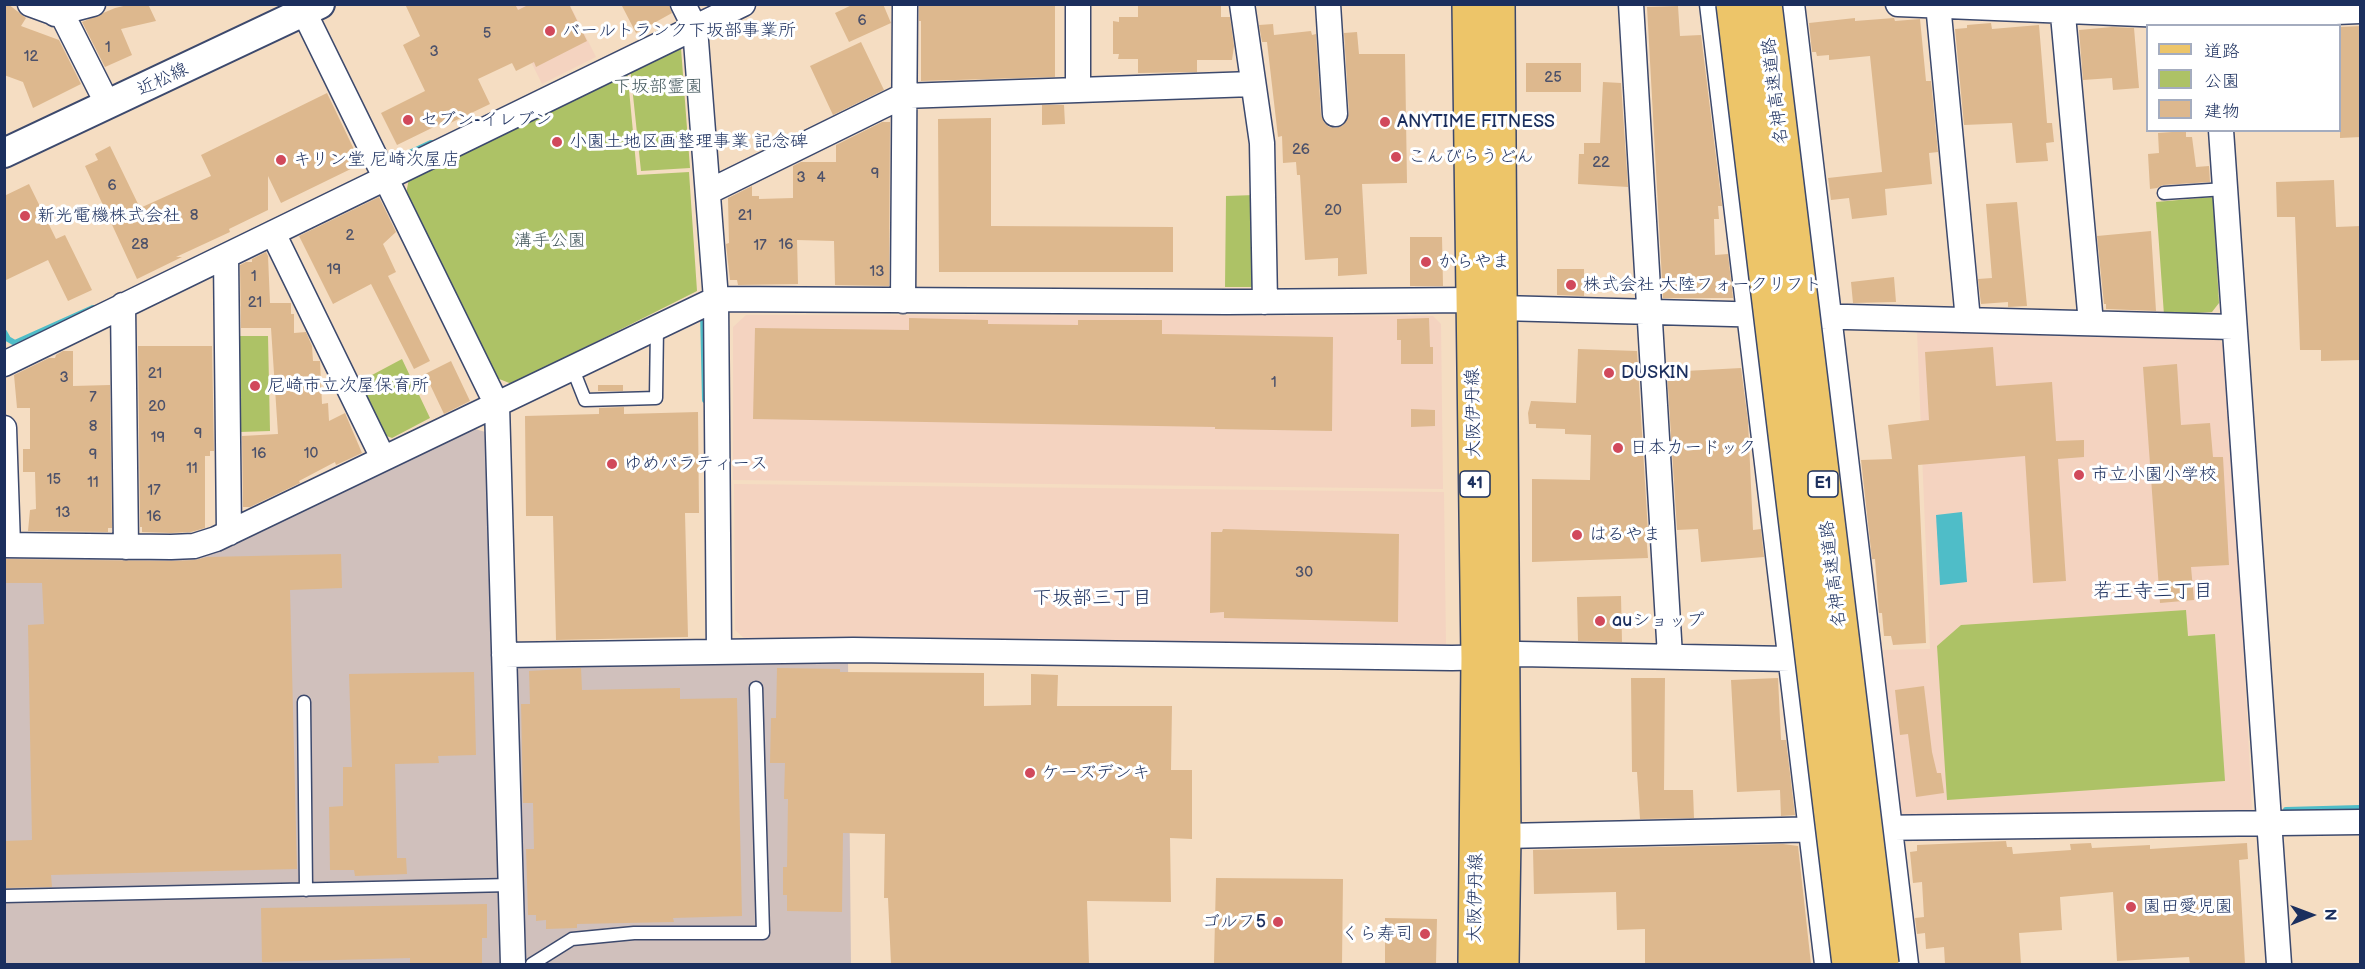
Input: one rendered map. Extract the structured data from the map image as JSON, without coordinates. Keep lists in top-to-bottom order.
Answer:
{
  "streets": {
    "main road": [
      "名神高速道路",
      "大阪伊丹線",
      "41",
      "E1"
    ],
    "street": ["近松線"]
  },
  "districts": ["若王寺三丁目", "下坂部三丁目"],
  "parks": ["下坂部霊園", "溝手公園"],
  "places": [
    "バールトランク下坂部事業所",
    "セブン-イレブン",
    "ANYTIME FITNESS",
    "小園土地区画整理事業 記念碑",
    "こんぴらうどん",
    "キリン堂 尼崎次屋店",
    "新光電機株式会社",
    "からやま",
    "株式会社 大陸フォークリフト",
    "DUSKIN",
    "尼崎市立次屋保育所",
    "日本カードック",
    "ゆめパラティース",
    "市立小園小学校",
    "はるやま",
    "auショップ",
    "ケーズデンキ",
    "園田愛児園",
    "ゴルフ5",
    "くら寿司"
  ],
  "house_numbers": [
    "6",
    "5",
    "1",
    "3",
    "12",
    "25",
    "26",
    "22",
    "9",
    "3",
    "4",
    "6",
    "20",
    "8",
    "21",
    "2",
    "28",
    "16",
    "17",
    "19",
    "13",
    "1",
    "21",
    "21",
    "3",
    "1",
    "7",
    "20",
    "8",
    "9",
    "19",
    "16",
    "10",
    "9",
    "11",
    "15",
    "11",
    "17",
    "13",
    "16",
    "30"
  ],
  "legend": ["道路", "公園", "建物"],
  "north": "right"
}
